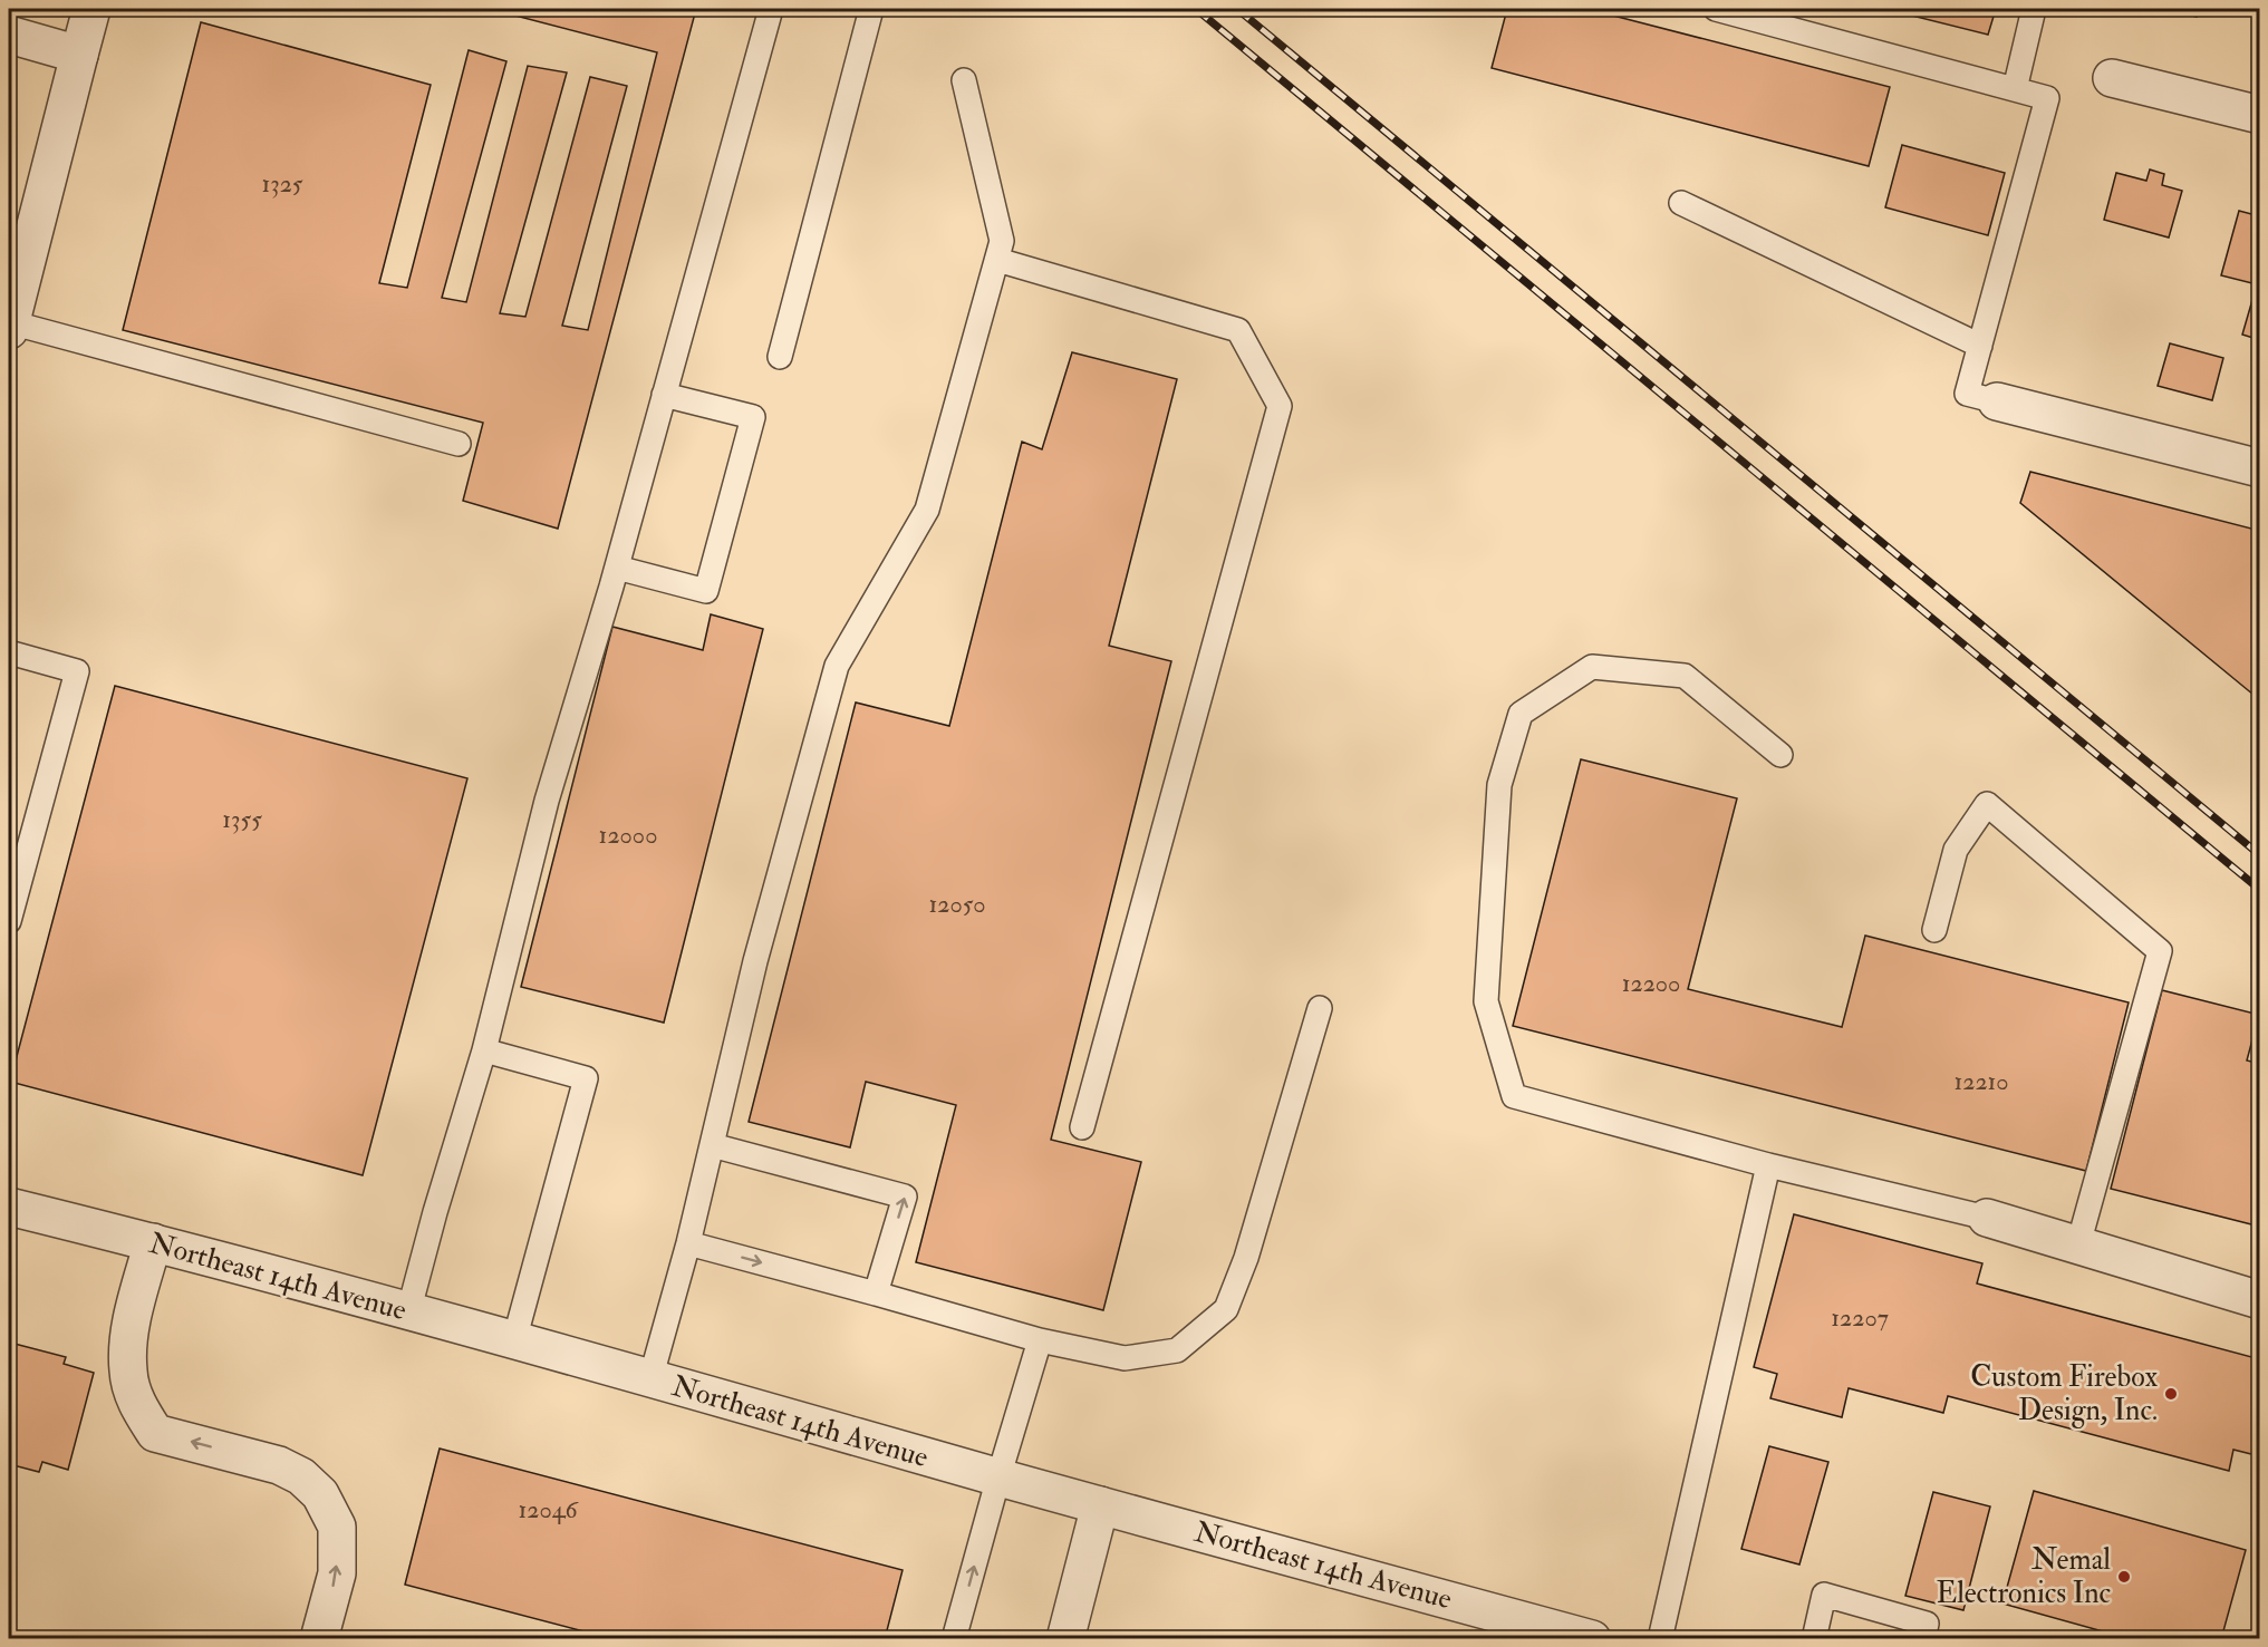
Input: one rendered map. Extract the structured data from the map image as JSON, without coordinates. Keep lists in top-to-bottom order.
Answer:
{
  "streets": {
    "street": ["Northeast 14th Avenue"]
  },
  "places": ["Custom Firebox Design, Inc.", "Nemal Electronics Inc"],
  "house_numbers": [
    "1325",
    "1355",
    "12000",
    "12050",
    "12200",
    "12210",
    "12207",
    "12046"
  ]
}
